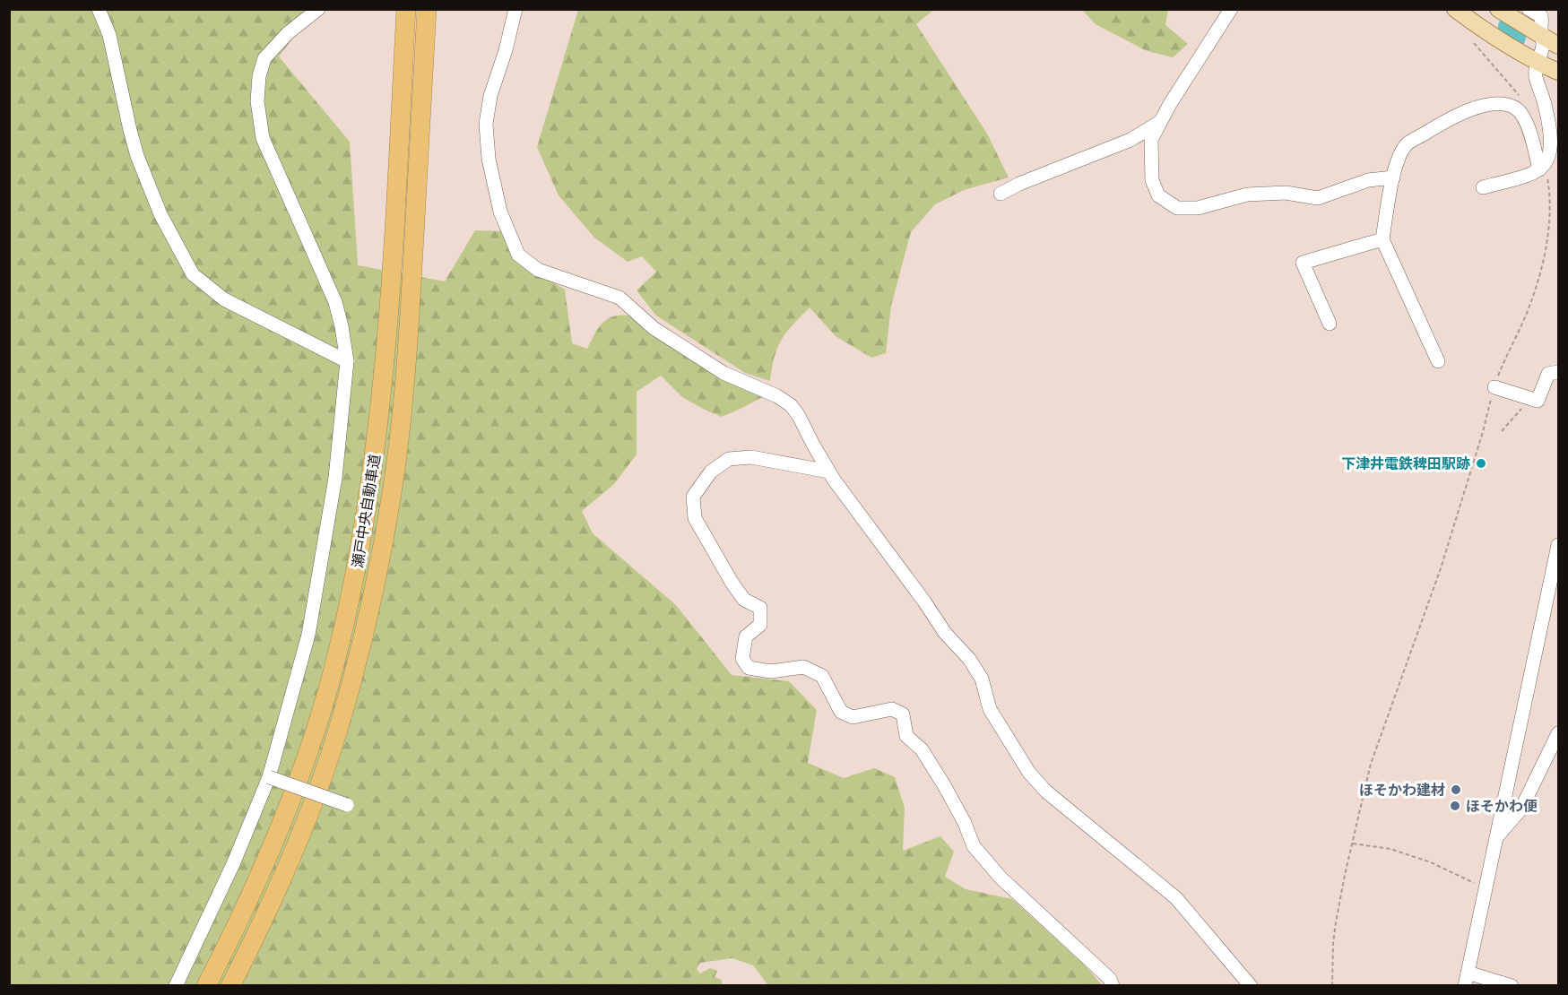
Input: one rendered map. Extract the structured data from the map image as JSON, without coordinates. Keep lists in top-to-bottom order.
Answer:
{
  "streets": {
    "highway": ["瀬戸中央自動車道"]
  },
  "places": ["下津井電鉄稗田駅跡", "ほそかわ建材", "ほそかわ便"]
}
